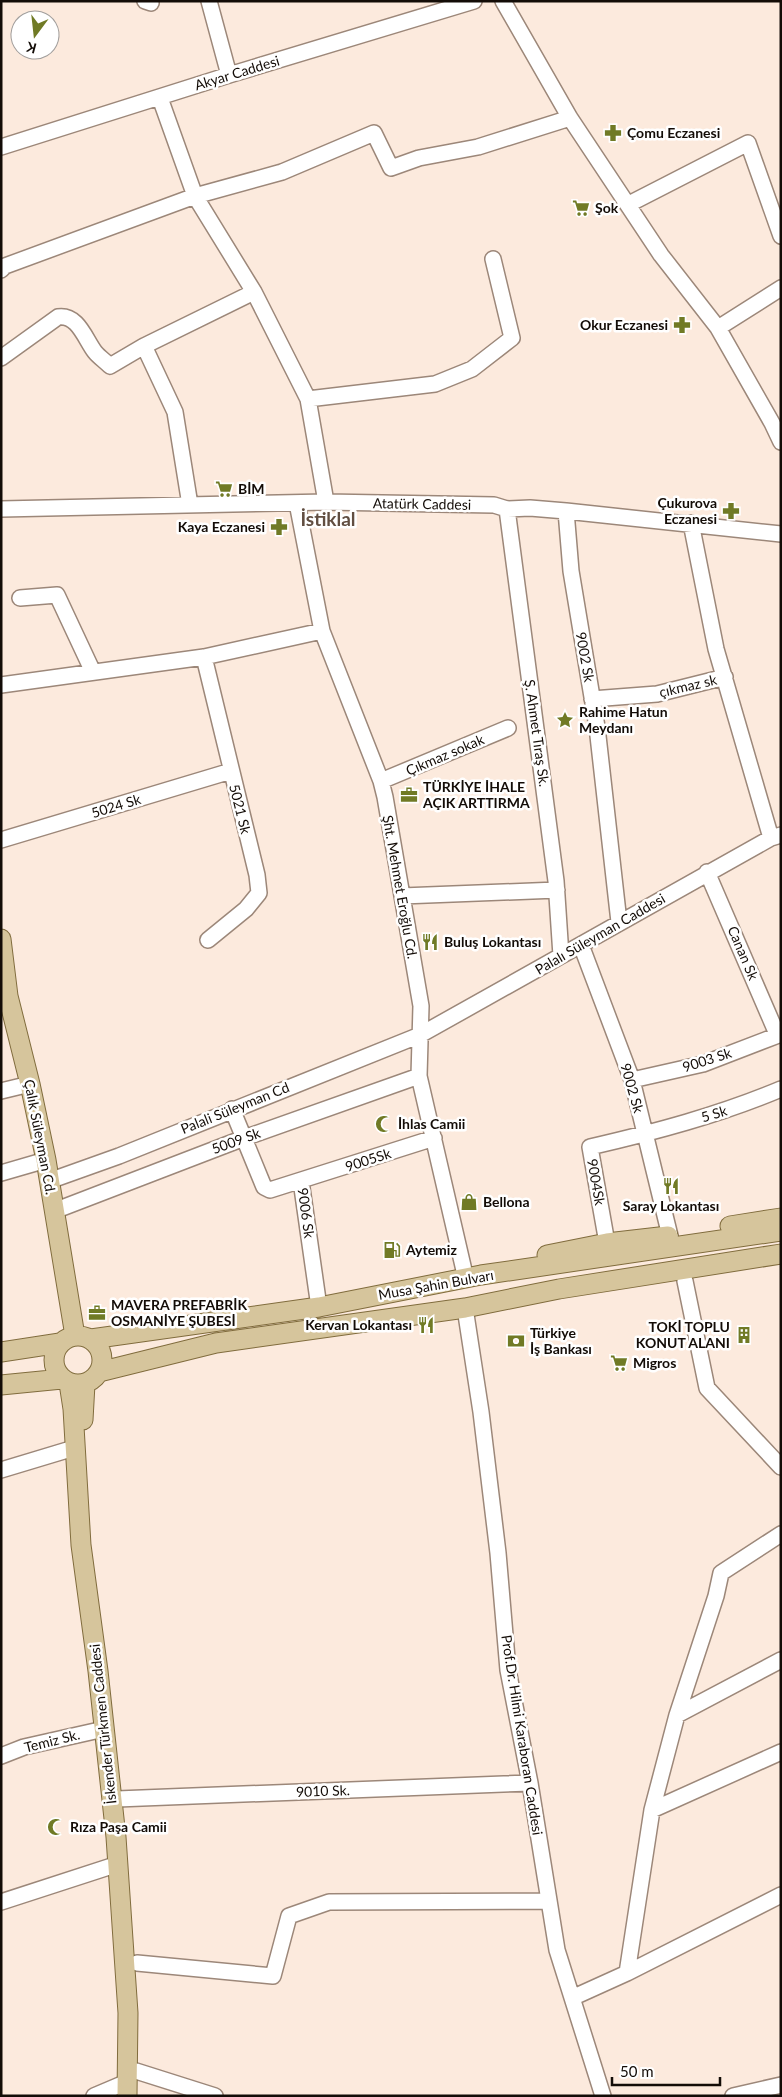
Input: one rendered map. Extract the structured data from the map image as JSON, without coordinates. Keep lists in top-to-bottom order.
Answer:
{
  "streets": {
    "main road": ["Çalık Süleyman Cd.", "Musa Şahin Bulvarı", "İskender Türkmen Caddesi"],
    "street": [
      "Akyar Caddesi",
      "Atatürk Caddesi",
      "9002 Sk",
      "çıkmaz sk",
      "Ş. Ahmet Tıraş Sk.",
      "Çıkmaz sokak",
      "5024 Sk",
      "5021 Sk",
      "Şht. Mehmet Eroğlu Cd.",
      "Palalı Süleyman Caddesi",
      "Canan Sk",
      "9003 Sk",
      "Palali Süleyman Cd",
      "5 Sk",
      "5009 Sk",
      "9005Sk",
      "9004Sk",
      "9006 Sk",
      "Prof.Dr. Hilmi Karaboran Caddesi",
      "Temiz Sk.",
      "9010 Sk."
    ]
  },
  "crossings": [
    ["Atatürk Caddesi", "9002 Sk"],
    ["Atatürk Caddesi", "Ş. Ahmet Tıraş Sk."],
    ["Atatürk Caddesi", "Şht. Mehmet Eroğlu Cd."],
    ["9002 Sk", "çıkmaz sk"],
    ["9002 Sk", "Palalı Süleyman Caddesi"],
    ["9002 Sk", "9003 Sk"],
    ["9002 Sk", "5 Sk"],
    ["9002 Sk", "9004Sk"],
    ["Ş. Ahmet Tıraş Sk.", "Palalı Süleyman Caddesi"],
    ["Çıkmaz sokak", "Şht. Mehmet Eroğlu Cd."],
    ["5024 Sk", "5021 Sk"],
    ["Şht. Mehmet Eroğlu Cd.", "Palalı Süleyman Caddesi"],
    ["Şht. Mehmet Eroğlu Cd.", "Palali Süleyman Cd"],
    ["Şht. Mehmet Eroğlu Cd.", "5009 Sk"],
    ["Şht. Mehmet Eroğlu Cd.", "9005Sk"],
    ["Şht. Mehmet Eroğlu Cd.", "Musa Şahin Bulvarı"],
    ["Palalı Süleyman Caddesi", "Canan Sk"],
    ["Palalı Süleyman Caddesi", "Palali Süleyman Cd"],
    ["Canan Sk", "9003 Sk"],
    ["Palali Süleyman Cd", "Çalık Süleyman Cd."],
    ["Palali Süleyman Cd", "9006 Sk"],
    ["5 Sk", "9004Sk"],
    ["Çalık Süleyman Cd.", "5009 Sk"],
    ["Çalık Süleyman Cd.", "Musa Şahin Bulvarı"],
    ["Çalık Süleyman Cd.", "İskender Türkmen Caddesi"],
    ["5009 Sk", "9006 Sk"],
    ["9005Sk", "9006 Sk"],
    ["9006 Sk", "Musa Şahin Bulvarı"],
    ["Musa Şahin Bulvarı", "İskender Türkmen Caddesi"],
    ["Musa Şahin Bulvarı", "Prof.Dr. Hilmi Karaboran Caddesi"],
    ["İskender Türkmen Caddesi", "Temiz Sk."],
    ["Prof.Dr. Hilmi Karaboran Caddesi", "9010 Sk."]
  ],
  "districts": ["İstiklal"],
  "places": {
    "pharmacy": [
      "Çomu Eczanesi",
      "Okur Eczanesi",
      "Çukurova Eczanesi",
      "Kaya Eczanesi"
    ],
    "supermarket": ["Şok", "BİM", "Migros"],
    "place": ["Rahime Hatun Meydanı"],
    "office": ["TÜRKİYE İHALE AÇIK ARTTIRMA", "MAVERA PREFABRİK OSMANİYE ŞUBESİ"],
    "restaurant": ["Buluş Lokantası", "Saray Lokantası", "Kervan Lokantası"],
    "mosque": ["İhlas Camii", "Rıza Paşa Camii"],
    "shop": ["Bellona"],
    "fuel station": ["Aytemiz"],
    "building": ["TOKİ TOPLU KONUT ALANI"],
    "bank": ["Türkiye İş Bankası"]
  },
  "scale_bar": "50 m",
  "north": "bottom"
}
